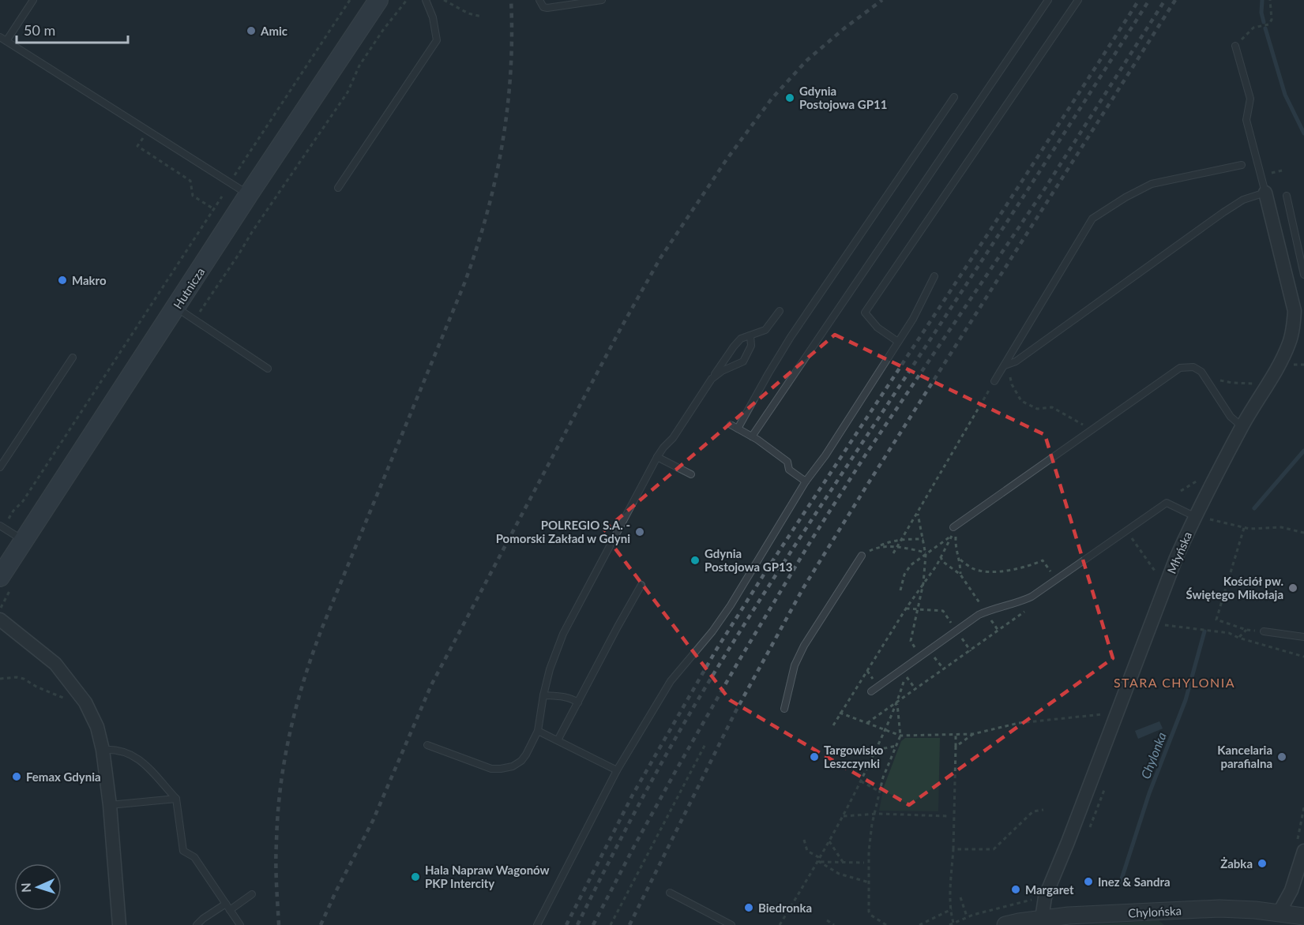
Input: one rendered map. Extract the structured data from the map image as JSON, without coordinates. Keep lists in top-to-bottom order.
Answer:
{
  "streets": {
    "main road": ["Hutnicza"],
    "street": ["Młyńska", "Chylońska"]
  },
  "crossings": [
    ["Młyńska", "Chylońska"]
  ],
  "districts": ["STARA CHYLONIA"],
  "water": ["Chylonka"],
  "places": [
    "Amic",
    "Gdynia Postojowa GP11",
    "Makro",
    "POLREGIO S.A. - Pomorski Zakład w Gdyni",
    "Gdynia Postojowa GP13",
    "Kościół pw. Świętego Mikołaja",
    "Targowisko Leszczynki",
    "Kancelaria parafialna",
    "Femax Gdynia",
    "Żabka",
    "Hala Napraw Wagonów PKP Intercity",
    "Inez & Sandra",
    "Margaret",
    "Biedronka"
  ],
  "scale_bar": "50 m",
  "north": "left"
}
